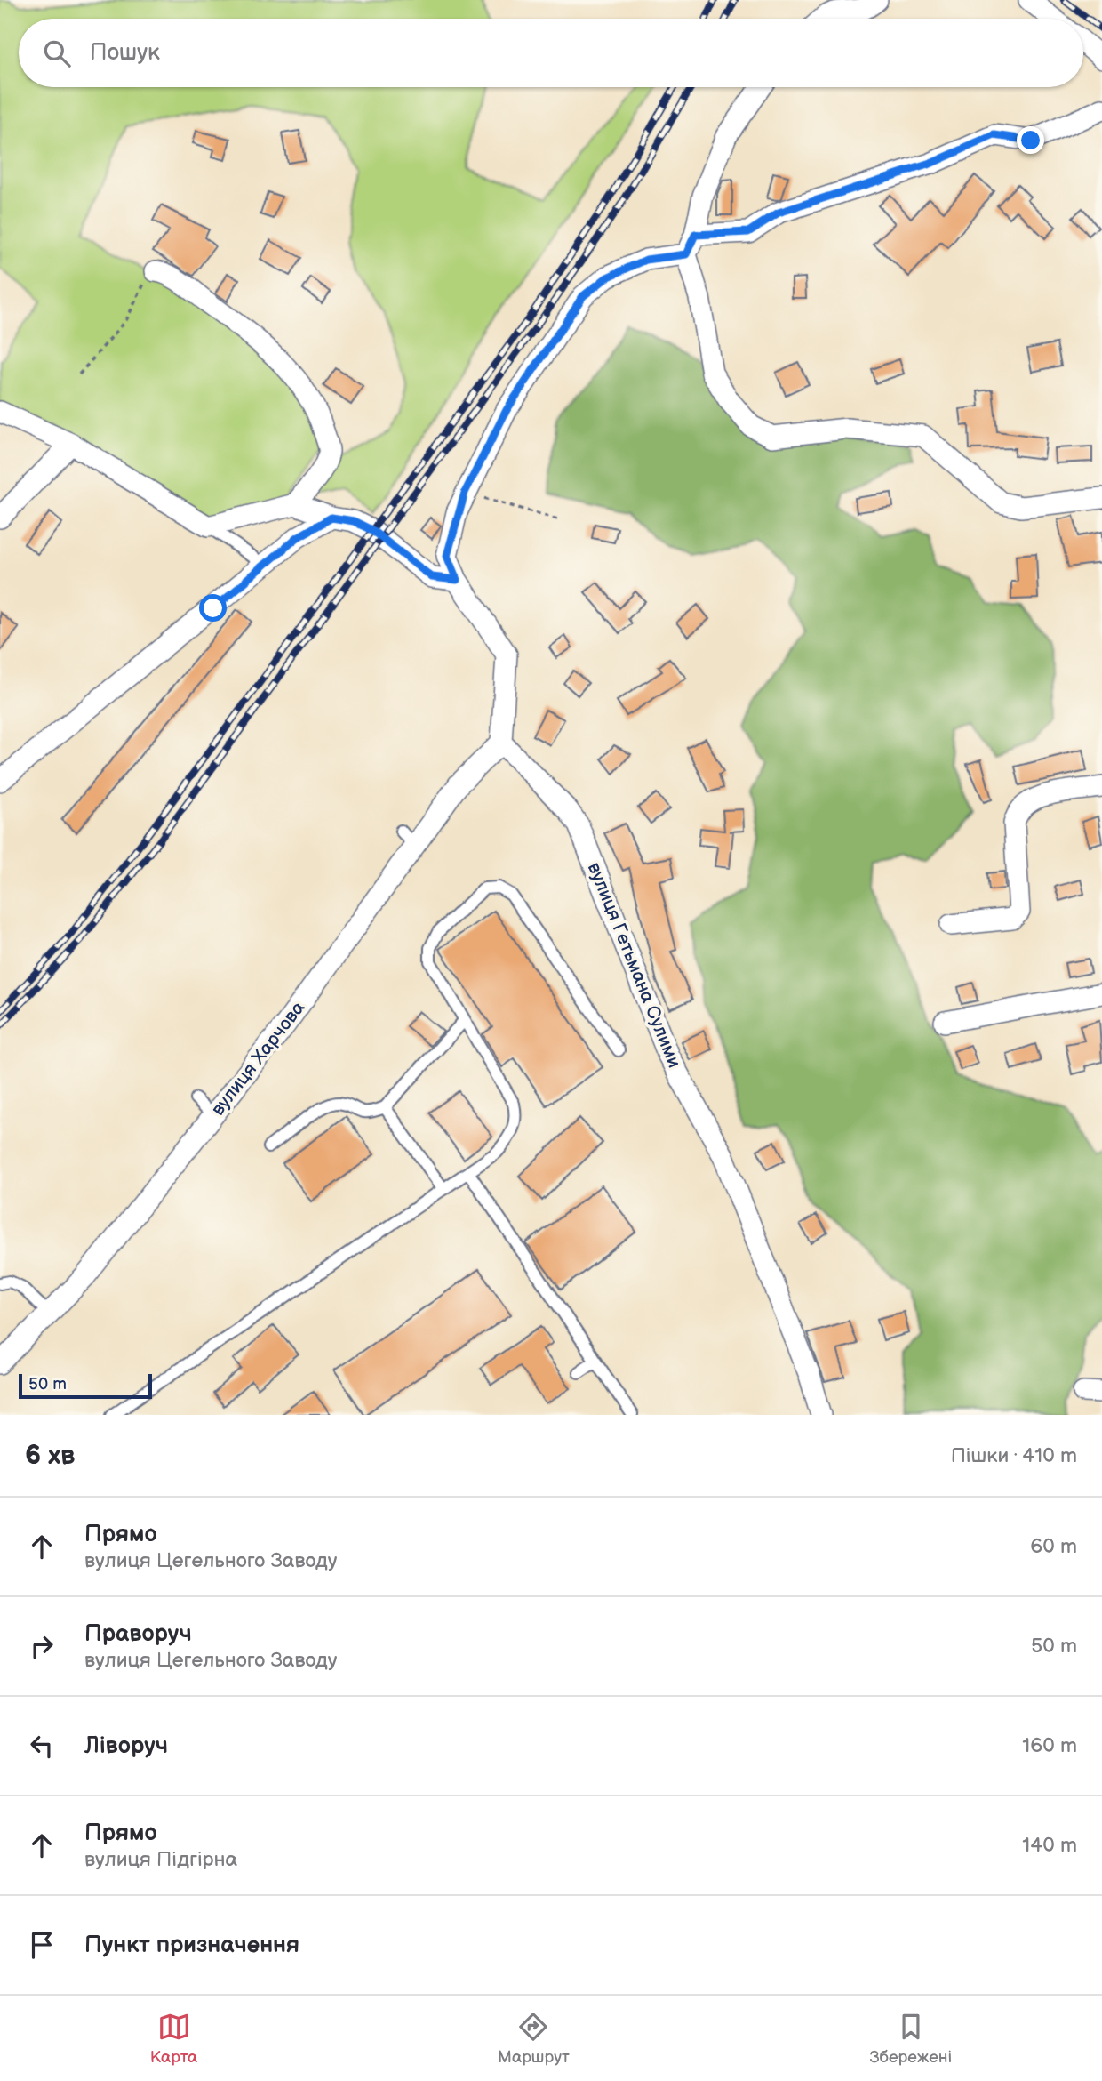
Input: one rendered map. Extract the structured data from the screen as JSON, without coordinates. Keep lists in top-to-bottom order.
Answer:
{
  "streets": {
    "street": ["вулиця Гетьмана Сулими", "вулиця Харчова"]
  },
  "crossings": [
    ["вулиця Гетьмана Сулими", "вулиця Харчова"]
  ],
  "scale_bar": "50 m",
  "page": {
    "search": "Пошук",
    "scale": "50 m",
    "heading": ["6 хв", "Пішки · 410 m"],
    "list": [
      ["Прямо", "вулиця Цегельного Заводу", "60 m"],
      ["Праворуч", "вулиця Цегельного Заводу", "50 m"],
      ["Ліворуч", "160 m"],
      ["Прямо", "вулиця Підгірна", "140 m"],
      "Пункт призначення"
    ],
    "nav": ["Карта", "Маршрут", "Збережені"]
  }
}
